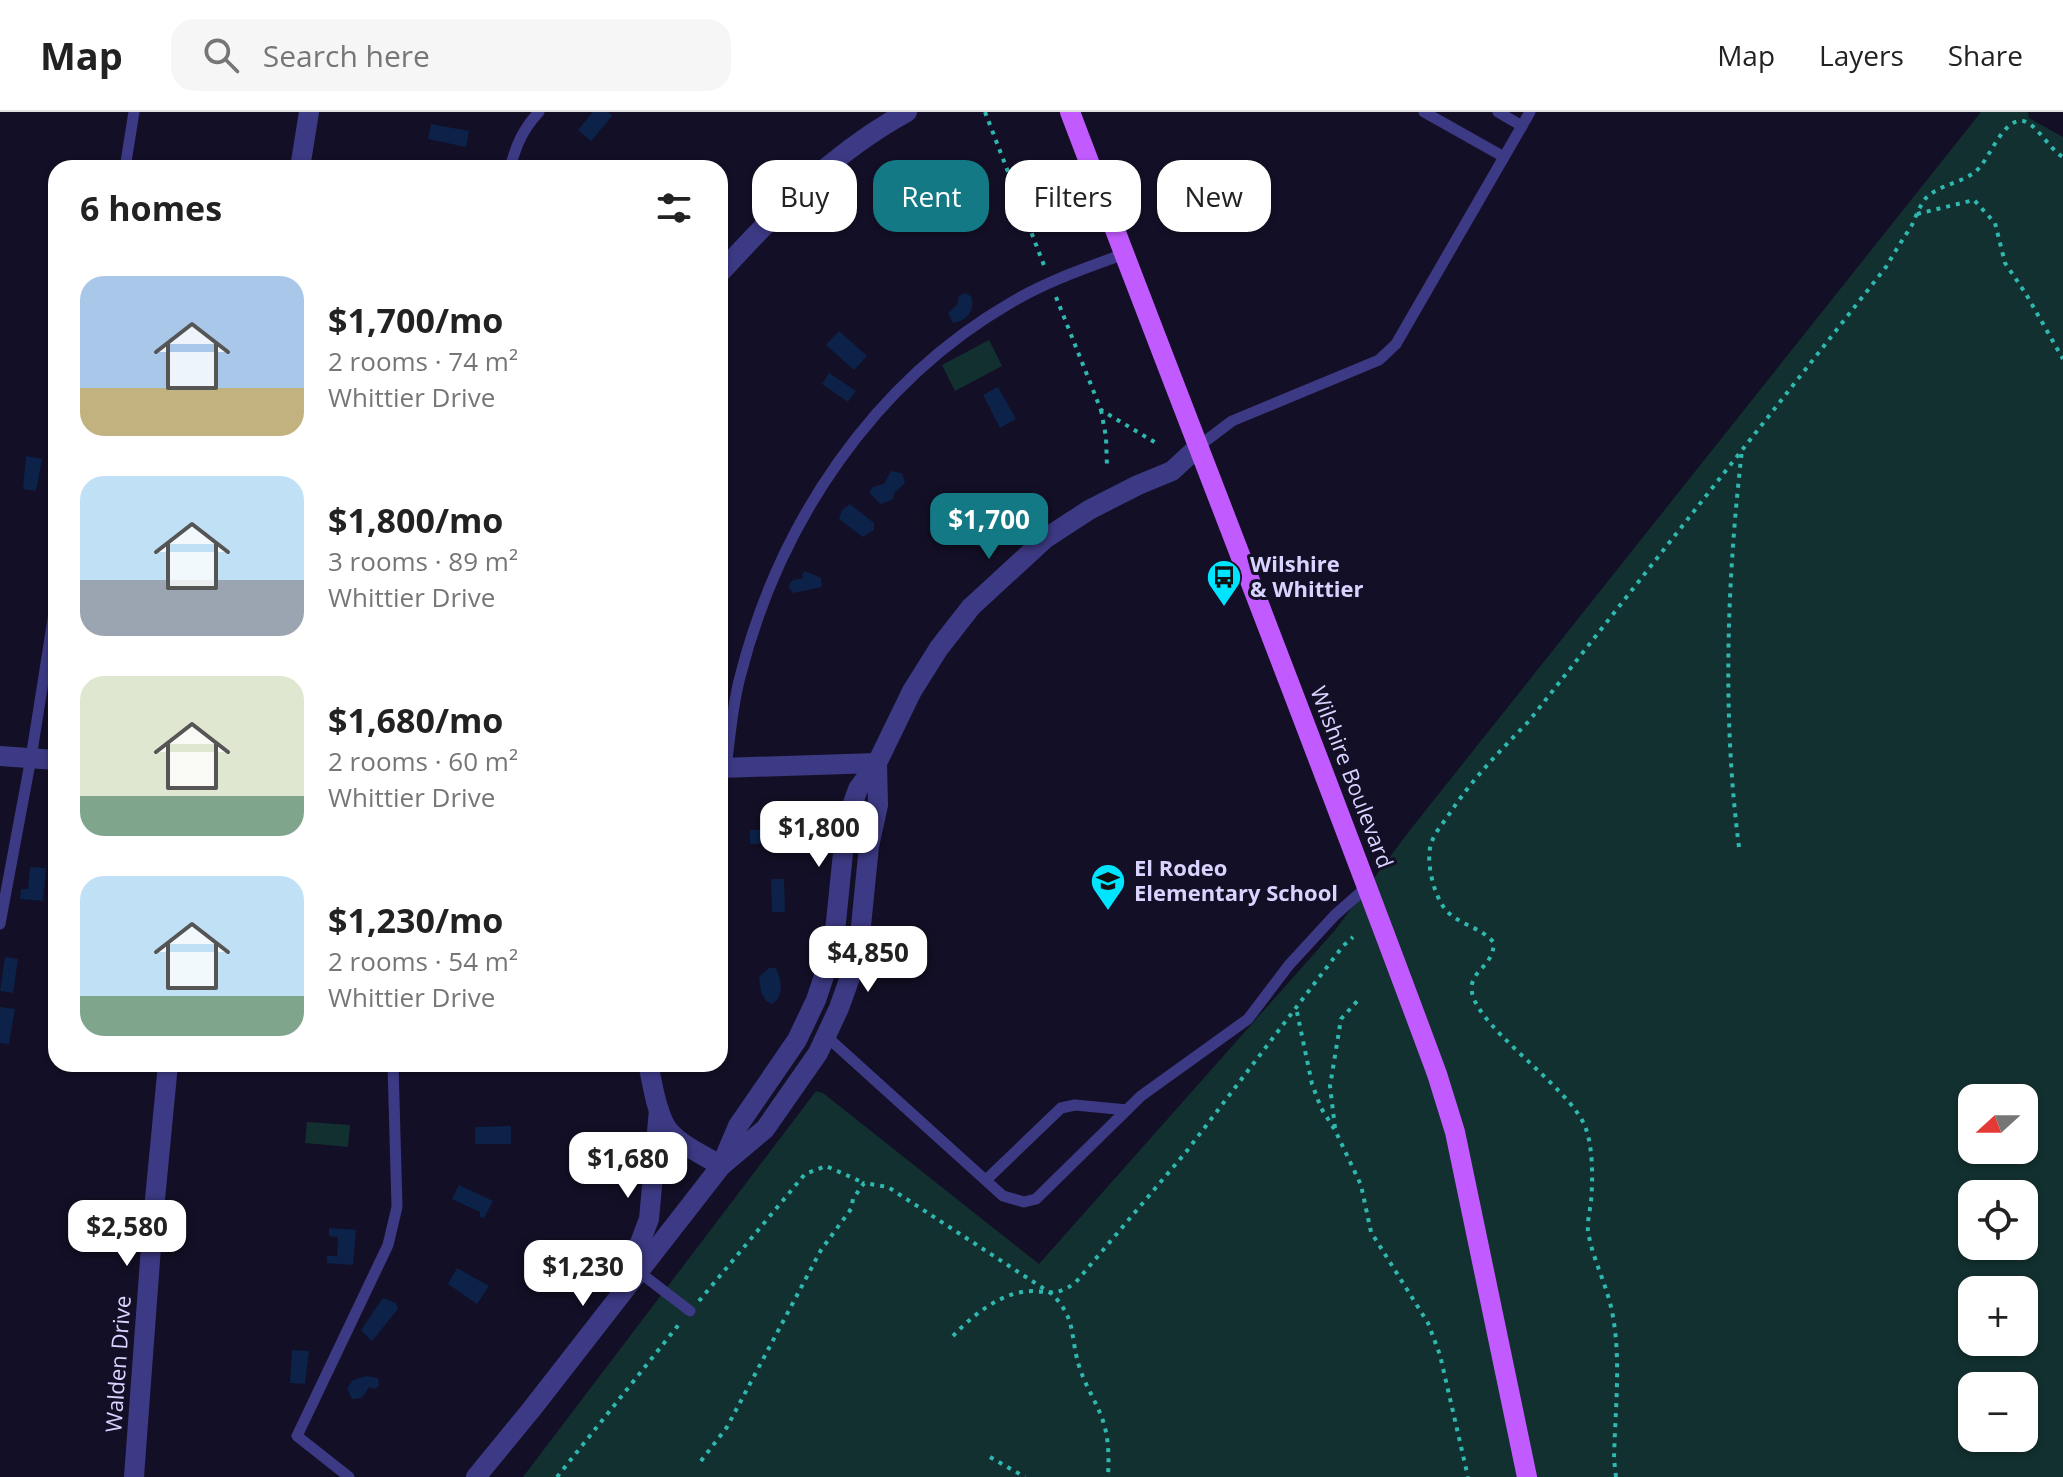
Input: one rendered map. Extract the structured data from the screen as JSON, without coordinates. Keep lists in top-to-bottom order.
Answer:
{
  "streets": {
    "main road": ["Wilshire Boulevard"],
    "street": ["Walden Drive"]
  },
  "places": {
    "bus stop": ["Wilshire & Whittier"],
    "school or university": ["El Rodeo Elementary School"]
  },
  "north": "left",
  "page": {
    "header": "Map",
    "search": "Search here",
    "nav": ["Map", "Layers", "Share"],
    "chip": [
      "Buy",
      "Rent",
      "Filters",
      "New"
    ],
    "heading": "6 homes",
    "list": [
      {
        "name": "$1,700/mo",
        "note": "2 rooms · 74 m² · Whittier Drive"
      },
      {
        "name": "$1,800/mo",
        "note": "3 rooms · 89 m² · Whittier Drive"
      },
      {
        "name": "$1,680/mo",
        "note": "2 rooms · 60 m² · Whittier Drive"
      },
      {
        "name": "$1,230/mo",
        "note": "2 rooms · 54 m² · Whittier Drive"
      }
    ],
    "price": [
      "$1,700",
      "$1,800",
      "$4,850",
      "$1,680",
      "$2,580",
      "$1,230"
    ],
    "map_buttons": ["+", "−"]
  }
}
